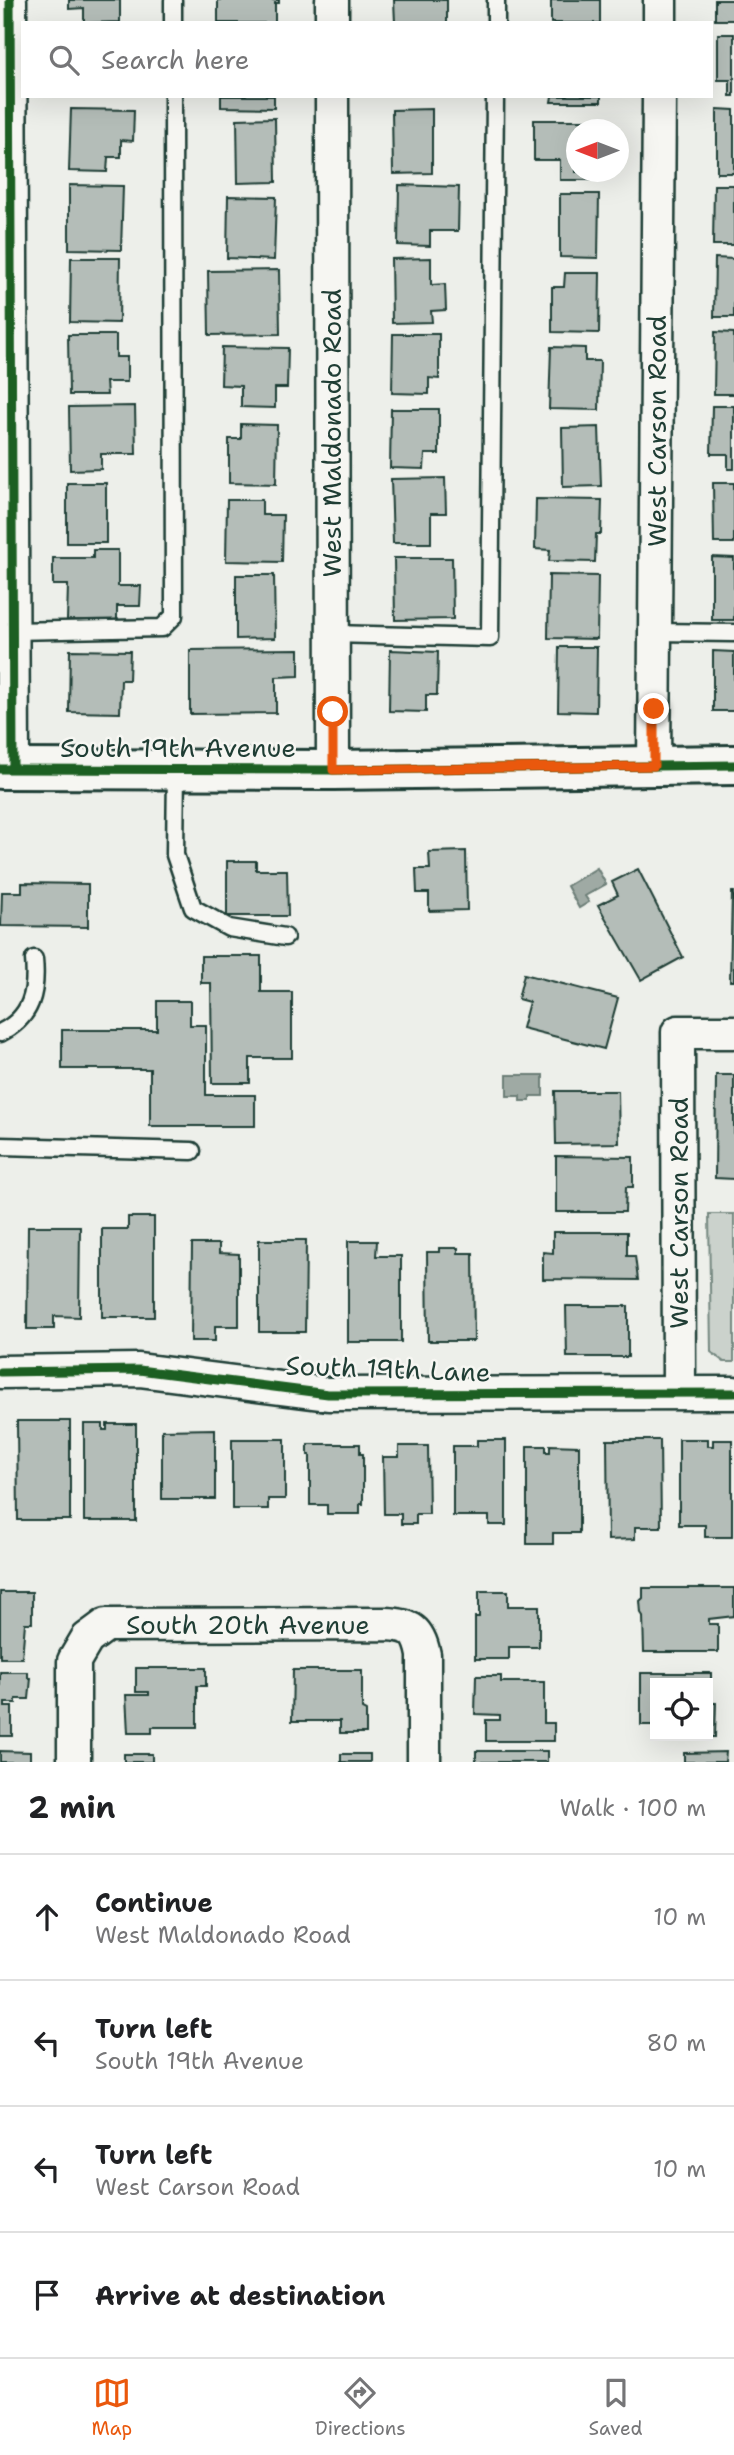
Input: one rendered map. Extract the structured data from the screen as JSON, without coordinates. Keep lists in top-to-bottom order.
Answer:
{
  "streets": {
    "main road": ["South 19th Avenue"],
    "street": [
      "West Carson Road",
      "West Maldonado Road",
      "South 19th Lane",
      "South 20th Avenue"
    ]
  },
  "crossings": [
    ["West Carson Road", "South 19th Avenue"],
    ["West Carson Road", "South 19th Lane"],
    ["West Maldonado Road", "South 19th Avenue"]
  ],
  "north": "left",
  "page": {
    "search": "Search here",
    "heading": ["2 min", "Walk · 100 m"],
    "list": [
      ["Continue", "West Maldonado Road", "10 m"],
      ["Turn left", "South 19th Avenue", "80 m"],
      ["Turn left", "West Carson Road", "10 m"],
      "Arrive at destination"
    ],
    "nav": ["Map", "Directions", "Saved"]
  }
}
